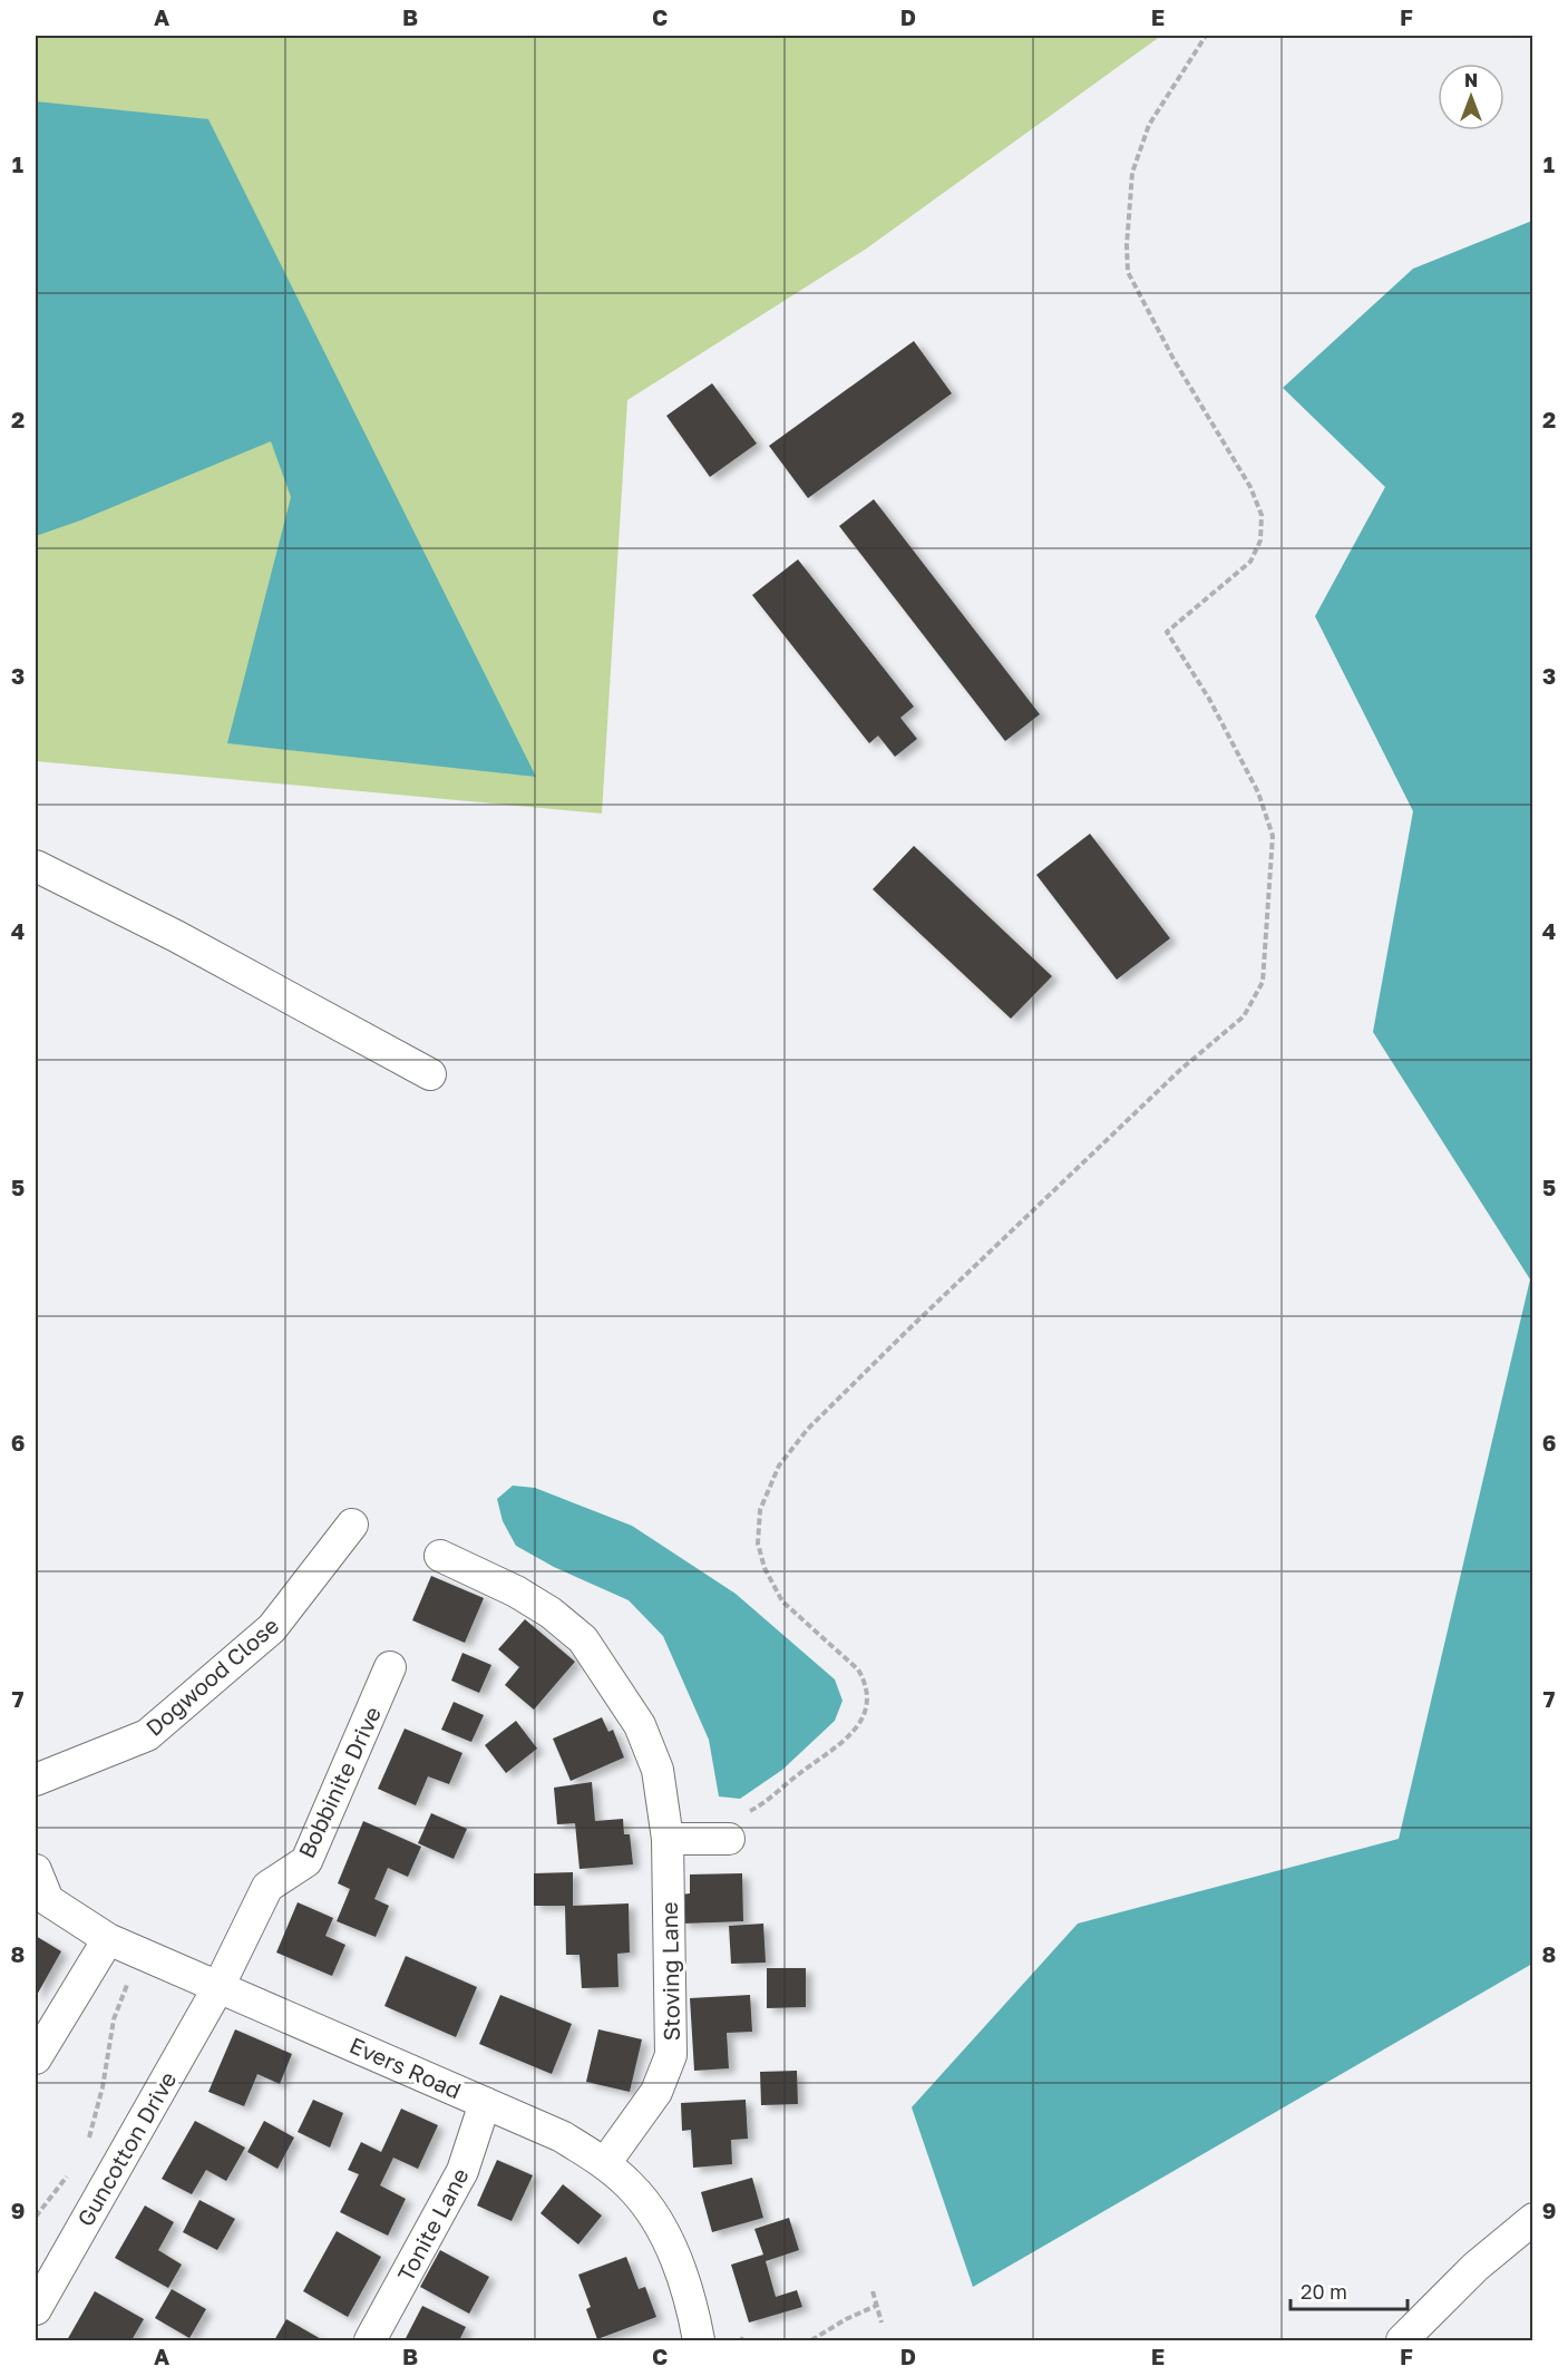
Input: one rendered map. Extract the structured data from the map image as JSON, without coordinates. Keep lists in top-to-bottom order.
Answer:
{
  "streets": {
    "street": [
      "Dogwood Close",
      "Bobbinite Drive",
      "Stoving Lane",
      "Evers Road",
      "Guncotton Drive",
      "Tonite Lane"
    ]
  },
  "crossings": [
    ["Bobbinite Drive", "Evers Road"],
    ["Bobbinite Drive", "Guncotton Drive"],
    ["Stoving Lane", "Evers Road"],
    ["Evers Road", "Guncotton Drive"],
    ["Evers Road", "Tonite Lane"]
  ],
  "scale_bar": "20 m",
  "north": "top",
  "grid": {
    "columns": [
      "A",
      "B",
      "C",
      "D",
      "E",
      "F"
    ],
    "rows": [
      "1",
      "2",
      "3",
      "4",
      "5",
      "6",
      "7",
      "8",
      "9"
    ]
  }
}
